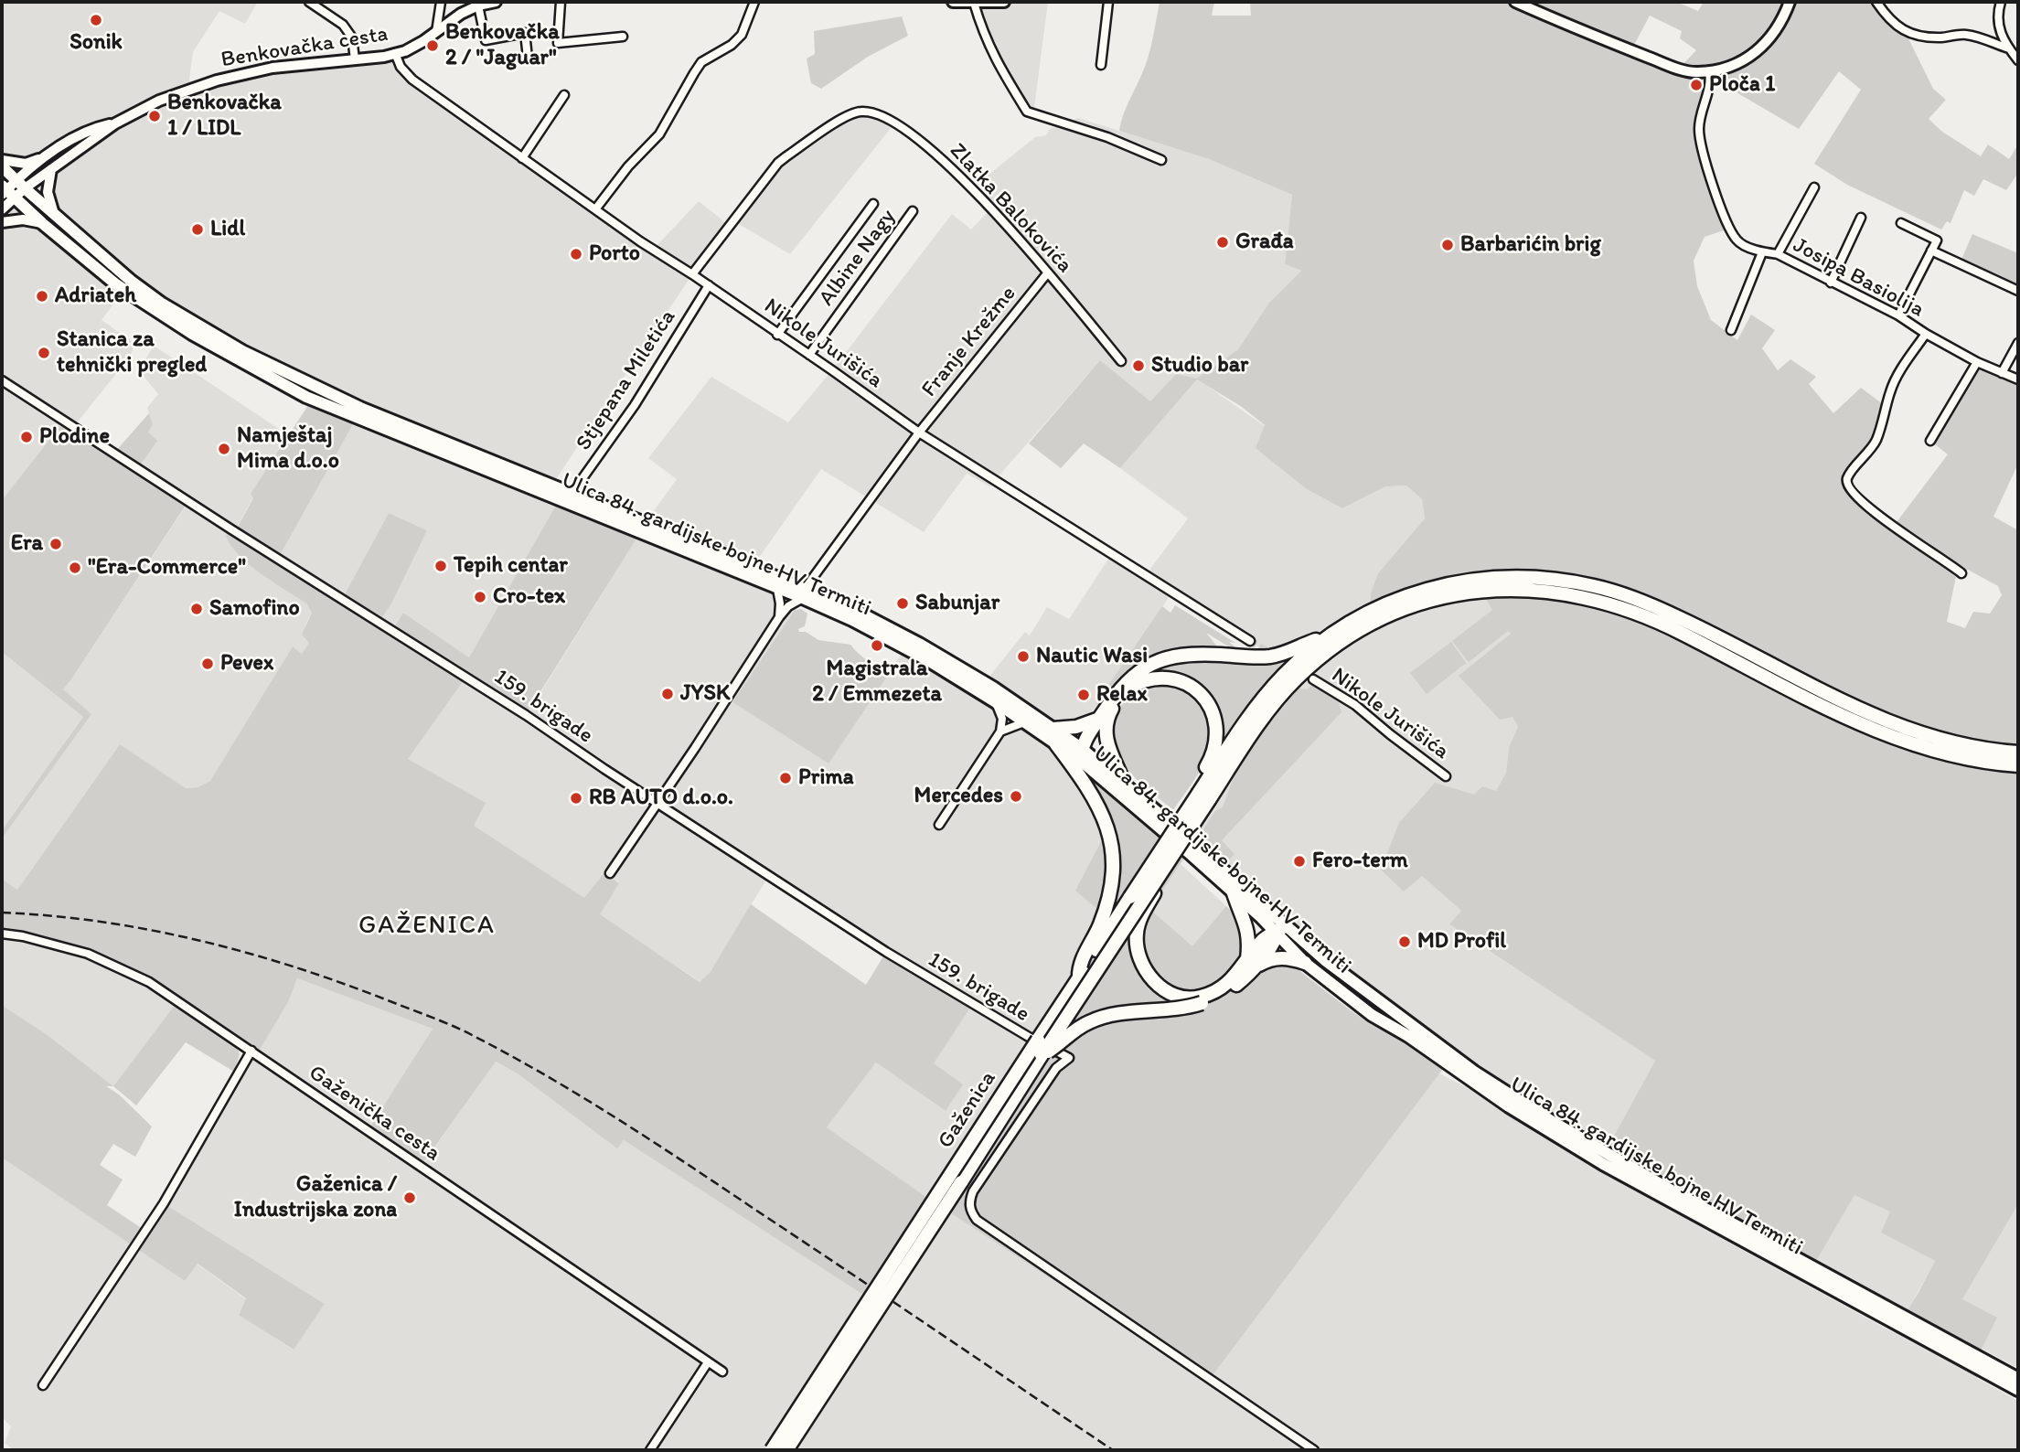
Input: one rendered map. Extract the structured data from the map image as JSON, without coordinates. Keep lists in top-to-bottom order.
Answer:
{
  "streets": {
    "highway": ["Gaženica"],
    "main road": ["Benkovačka cesta", "Ulica 84. gardijske bojne HV Termiti"],
    "street": [
      "Zlatka Balokovića",
      "Albine Nagy",
      "Josipa Basiolija",
      "Franje Krežme",
      "Nikole Jurišića",
      "Stjepana Miletića",
      "159. brigade",
      "Gaženička cesta"
    ]
  },
  "crossings": [
    ["Benkovačka cesta", "Nikole Jurišića"],
    ["Benkovačka cesta", "Ulica 84. gardijske bojne HV Termiti"],
    ["Zlatka Balokovića", "Franje Krežme"],
    ["Zlatka Balokovića", "Nikole Jurišića"],
    ["Albine Nagy", "Nikole Jurišića"],
    ["Franje Krežme", "Nikole Jurišića"],
    ["Franje Krežme", "Ulica 84. gardijske bojne HV Termiti"],
    ["Franje Krežme", "159. brigade"],
    ["Nikole Jurišića", "Stjepana Miletića"],
    ["Stjepana Miletića", "Ulica 84. gardijske bojne HV Termiti"]
  ],
  "districts": ["GAŽENICA"],
  "places": [
    "Sonik",
    "Benkovačka 2 / \"Jaguar\"",
    "Ploča 1",
    "Benkovačka 1 / LIDL",
    "Lidl",
    "Građa",
    "Barbarićin brig",
    "Porto",
    "Adriateh",
    "Stanica za tehnički pregled",
    "Studio bar",
    "Plodine",
    "Namještaj Mima d.o.o",
    "Era",
    "Tepih centar",
    "\"Era-Commerce\"",
    "Cro-tex",
    "Sabunjar",
    "Samofino",
    "Magistrala 2 / Emmezeta",
    "Nautic Wasi",
    "Pevex",
    "JYSK",
    "Relax",
    "Prima",
    "Mercedes",
    "RB AUTO d.o.o.",
    "Fero-term",
    "MD Profil",
    "Gaženica / Industrijska zona"
  ]
}
